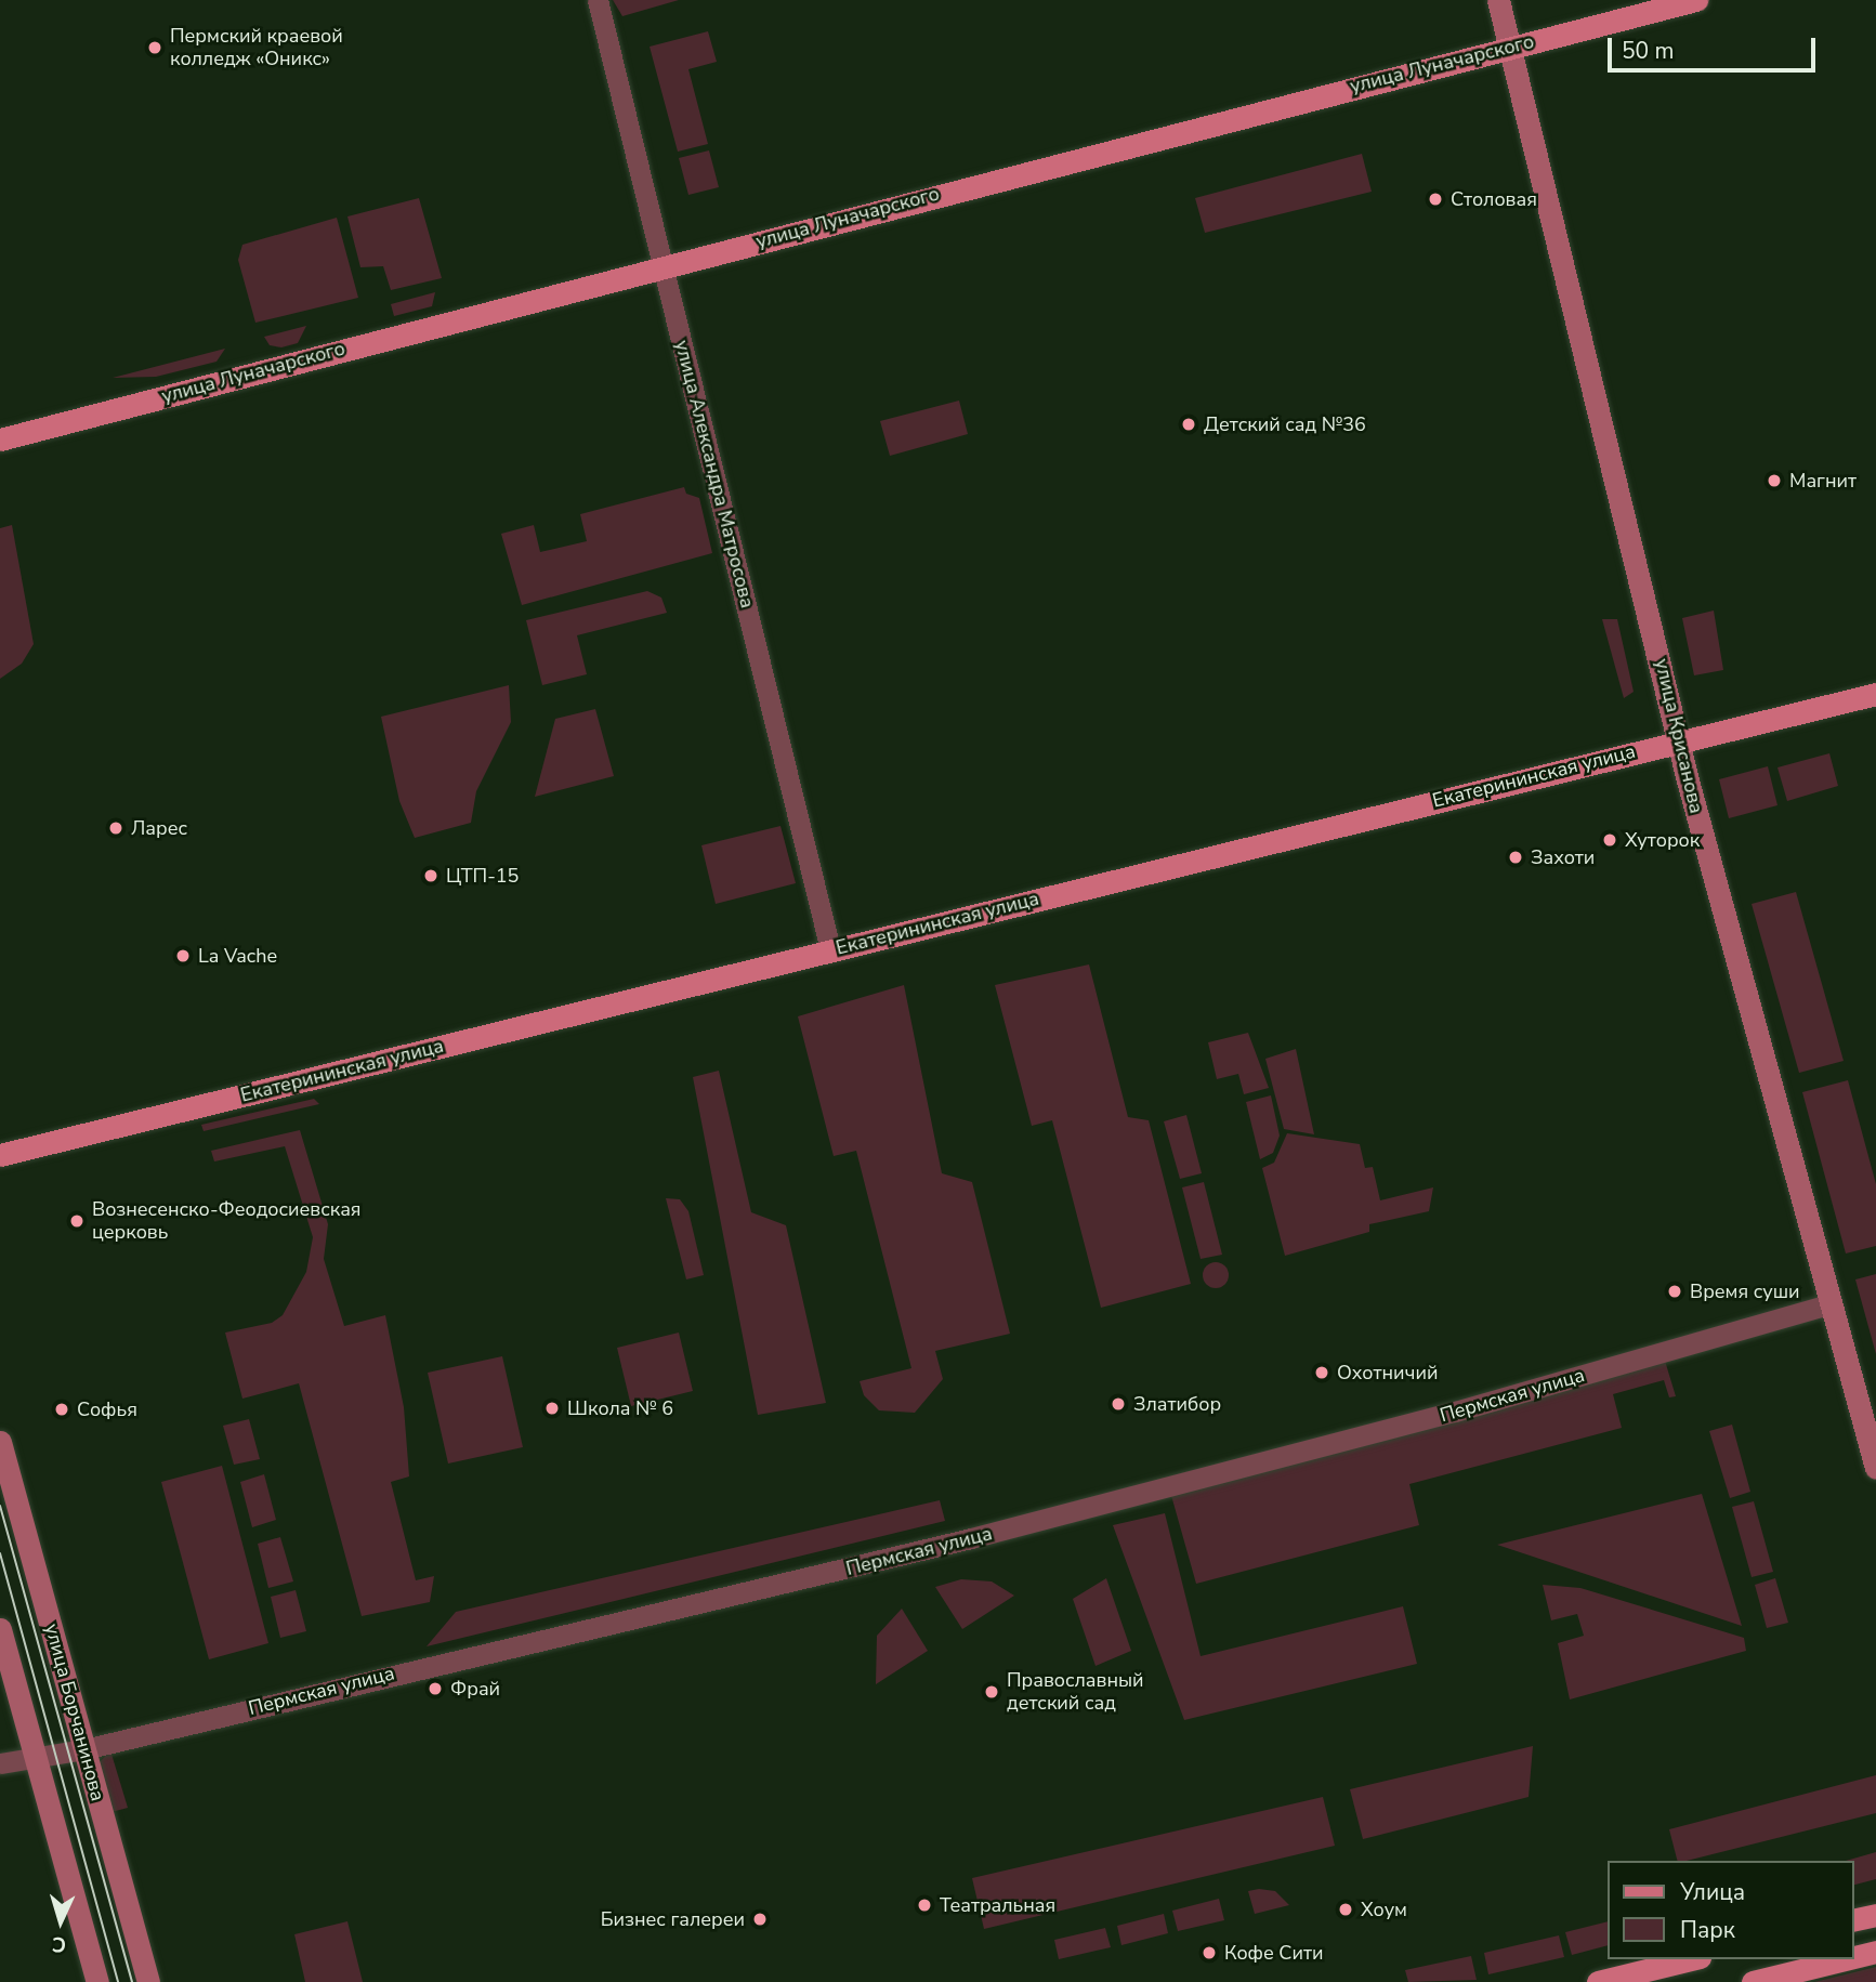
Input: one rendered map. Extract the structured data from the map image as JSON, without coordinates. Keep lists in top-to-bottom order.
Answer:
{
  "streets": {
    "main road": [
      "улица Луначарского",
      "улица Крисанова",
      "Екатерининская улица",
      "улица Борчанинова"
    ],
    "street": ["улица Александра Матросова", "Пермская улица"]
  },
  "crossings": [
    ["улица Луначарского", "улица Александра Матросова"],
    ["улица Луначарского", "улица Крисанова"],
    ["улица Александра Матросова", "Екатерининская улица"],
    ["улица Крисанова", "Екатерининская улица"],
    ["улица Крисанова", "Пермская улица"],
    ["Пермская улица", "улица Борчанинова"]
  ],
  "places": [
    "Пермский краевой колледж «Оникс»",
    "Столовая",
    "Детский сад №36",
    "Магнит",
    "Ларес",
    "Хуторок",
    "Захоти",
    "ЦТП-15",
    "La Vache",
    "Вознесенско-Феодосиевская церковь",
    "Время суши",
    "Охотничий",
    "Златибор",
    "Школа № 6",
    "Софья",
    "Фрай",
    "Православный детский сад",
    "Театральная",
    "Хоум",
    "Бизнес галереи",
    "Кофе Сити"
  ],
  "legend": ["Улица", "Парк"],
  "scale_bar": "50 m",
  "north": "bottom"
}
